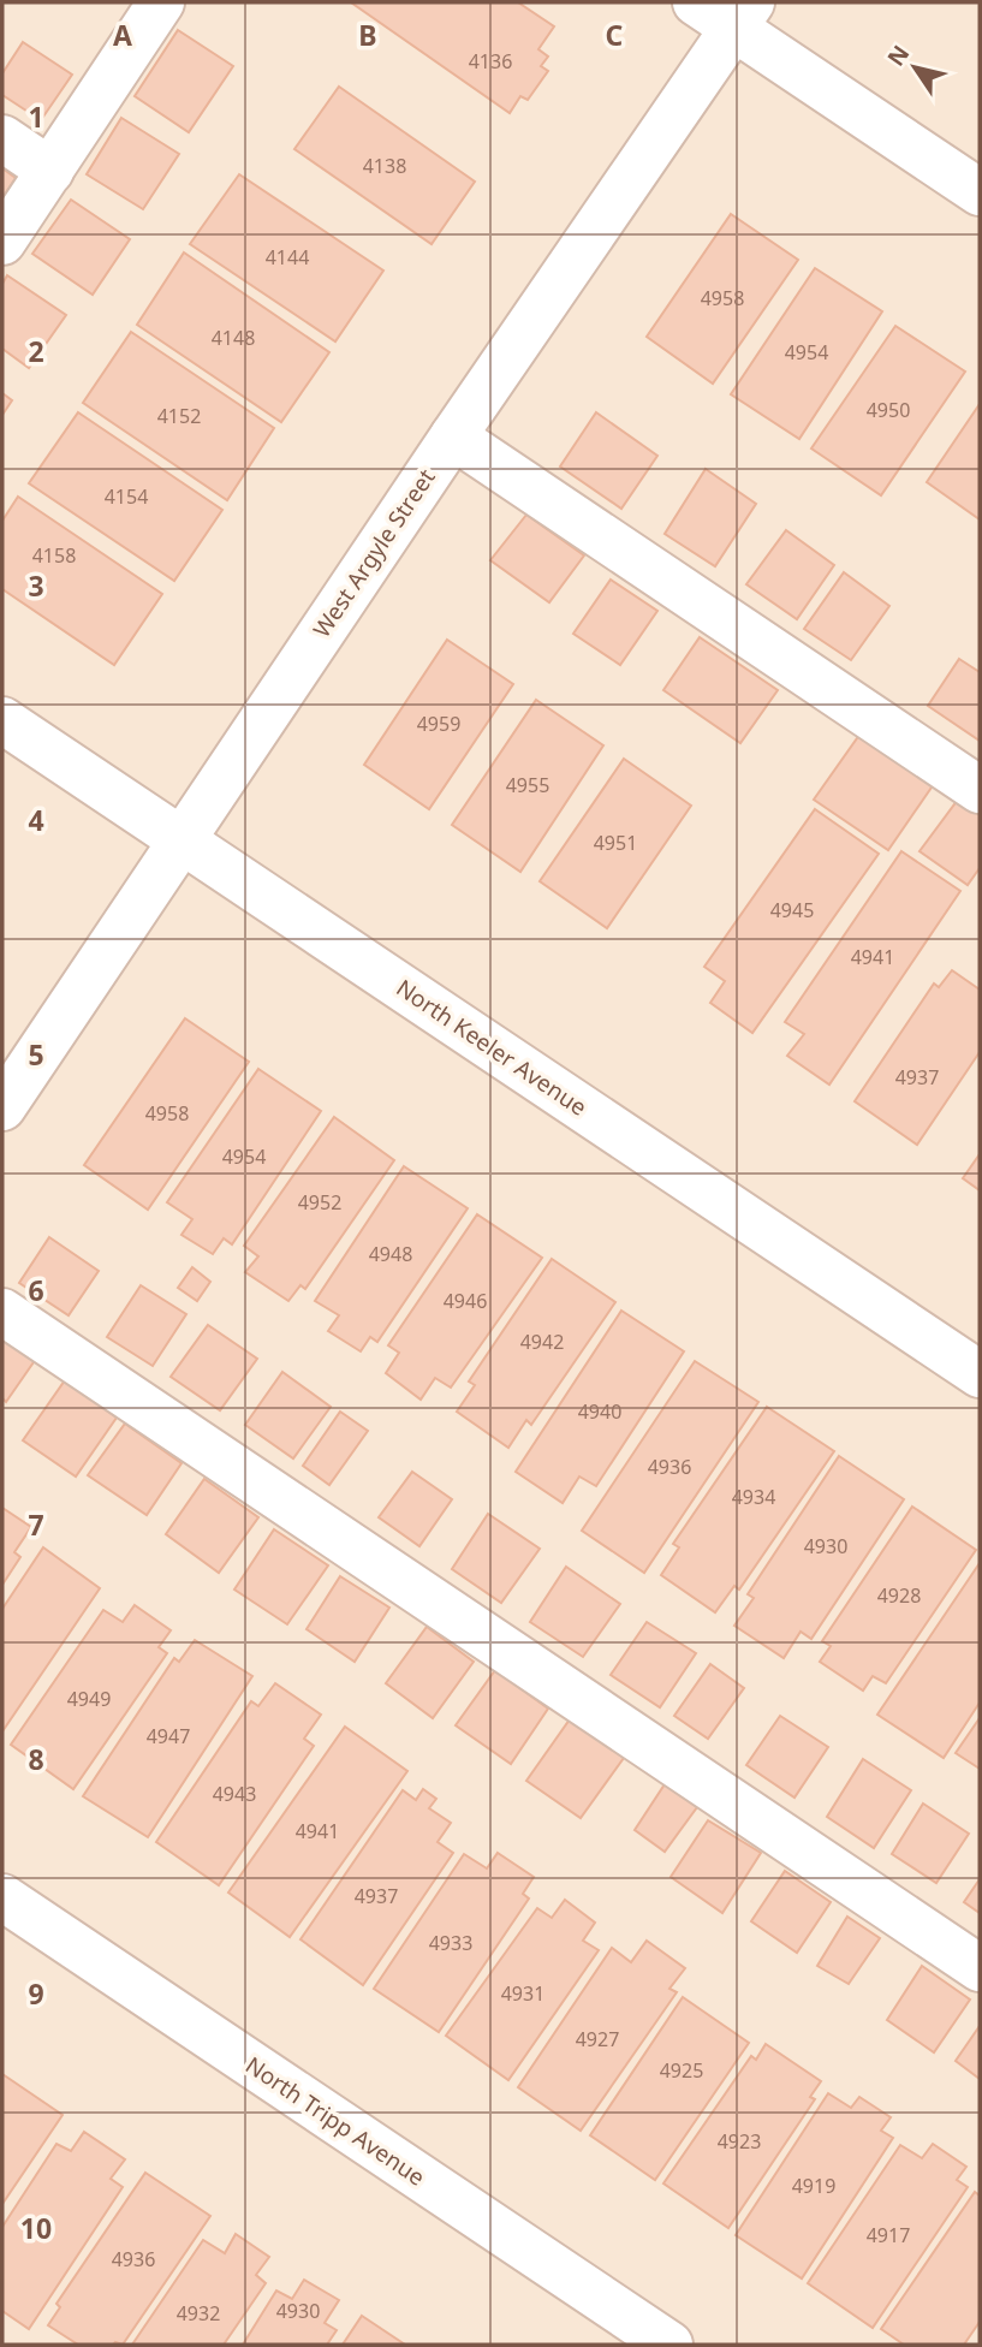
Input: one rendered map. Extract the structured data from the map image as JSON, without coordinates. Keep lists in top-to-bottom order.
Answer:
{
  "streets": {
    "street": ["West Argyle Street", "North Keeler Avenue", "North Tripp Avenue"]
  },
  "crossings": [
    ["West Argyle Street", "North Keeler Avenue"]
  ],
  "house_numbers": [
    "4136",
    "4138",
    "4144",
    "4958",
    "4148",
    "4954",
    "4950",
    "4152",
    "4154",
    "4158",
    "4959",
    "4955",
    "4951",
    "4945",
    "4941",
    "4937",
    "4958",
    "4954",
    "4952",
    "4948",
    "4946",
    "4942",
    "4940",
    "4936",
    "4934",
    "4930",
    "4928",
    "4949",
    "4947",
    "4943",
    "4941",
    "4937",
    "4933",
    "4931",
    "4927",
    "4925",
    "4923",
    "4919",
    "4917",
    "4936",
    "4930",
    "4932"
  ],
  "north": "top left",
  "grid": {
    "columns": ["A", "B", "C"],
    "rows": [
      "1",
      "2",
      "3",
      "4",
      "5",
      "6",
      "7",
      "8",
      "9",
      "10"
    ]
  }
}
